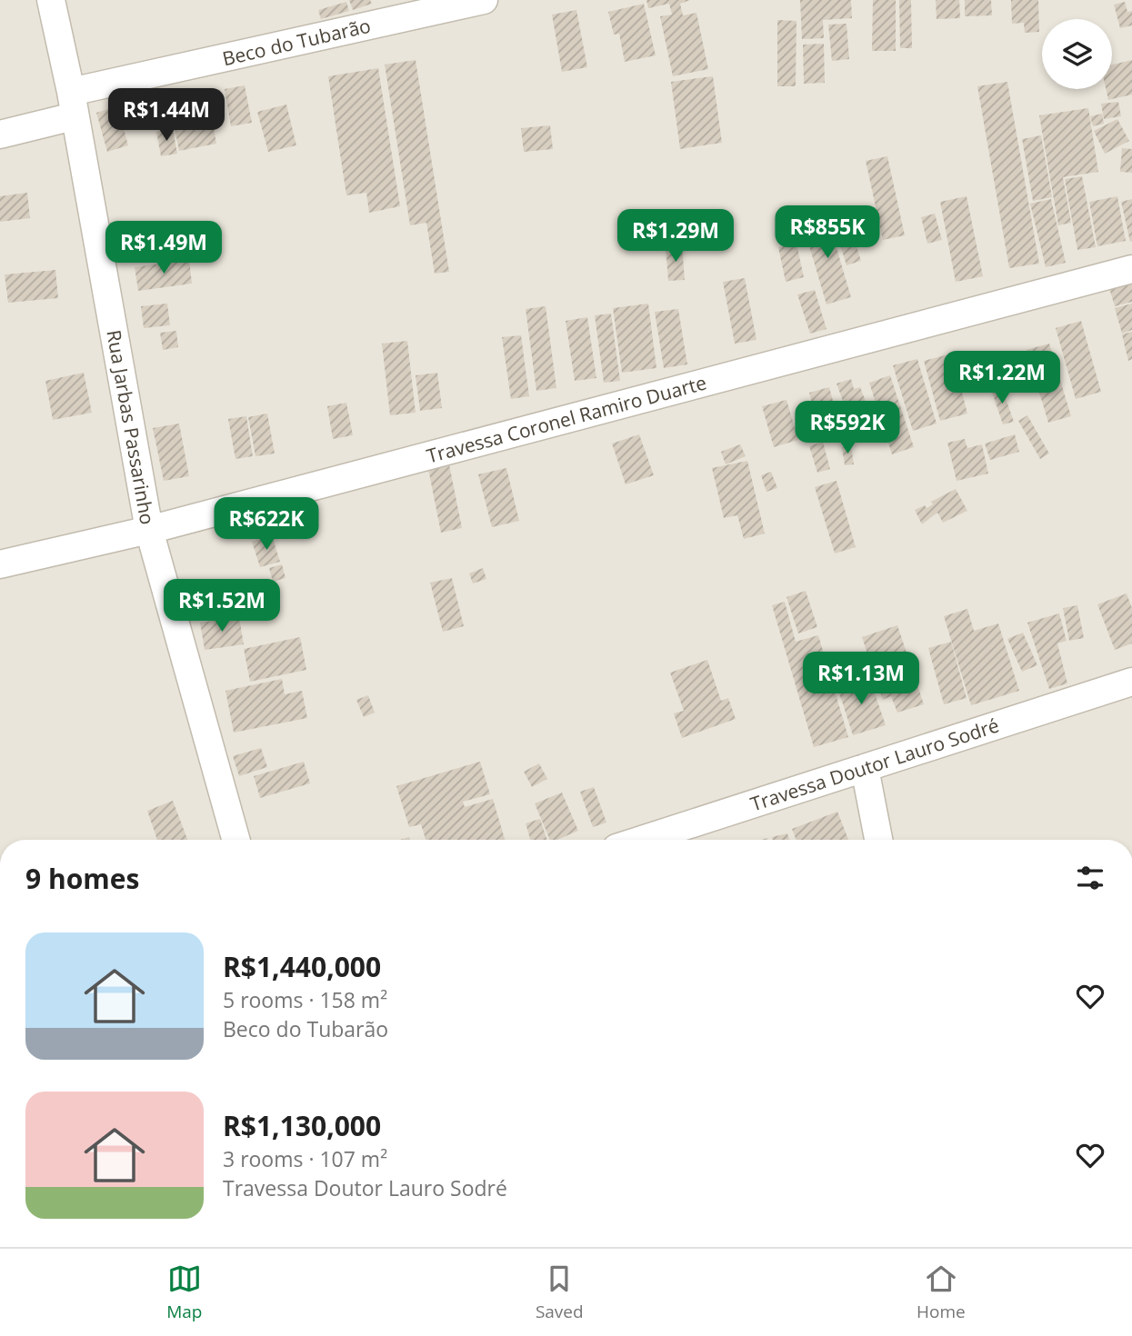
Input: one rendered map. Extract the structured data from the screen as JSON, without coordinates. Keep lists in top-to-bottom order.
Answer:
{
  "streets": {
    "street": [
      "Beco do Tubarão",
      "Travessa Coronel Ramiro Duarte",
      "Rua Jarbas Passarinho",
      "Travessa Doutor Lauro Sodré"
    ]
  },
  "crossings": [
    ["Beco do Tubarão", "Rua Jarbas Passarinho"],
    ["Travessa Coronel Ramiro Duarte", "Rua Jarbas Passarinho"]
  ],
  "page": {
    "price": [
      "R$1.44M",
      "R$855K",
      "R$1.29M",
      "R$1.49M",
      "R$1.22M",
      "R$592K",
      "R$622K",
      "R$1.52M",
      "R$1.13M"
    ],
    "heading": "9 homes",
    "list": [
      {
        "name": "R$1,440,000",
        "note": "5 rooms · 158 m² · Beco do Tubarão"
      },
      {
        "name": "R$1,130,000",
        "note": "3 rooms · 107 m² · Travessa Doutor Lauro Sodré"
      }
    ],
    "tabs": ["Map", "Saved", "Home"]
  }
}
